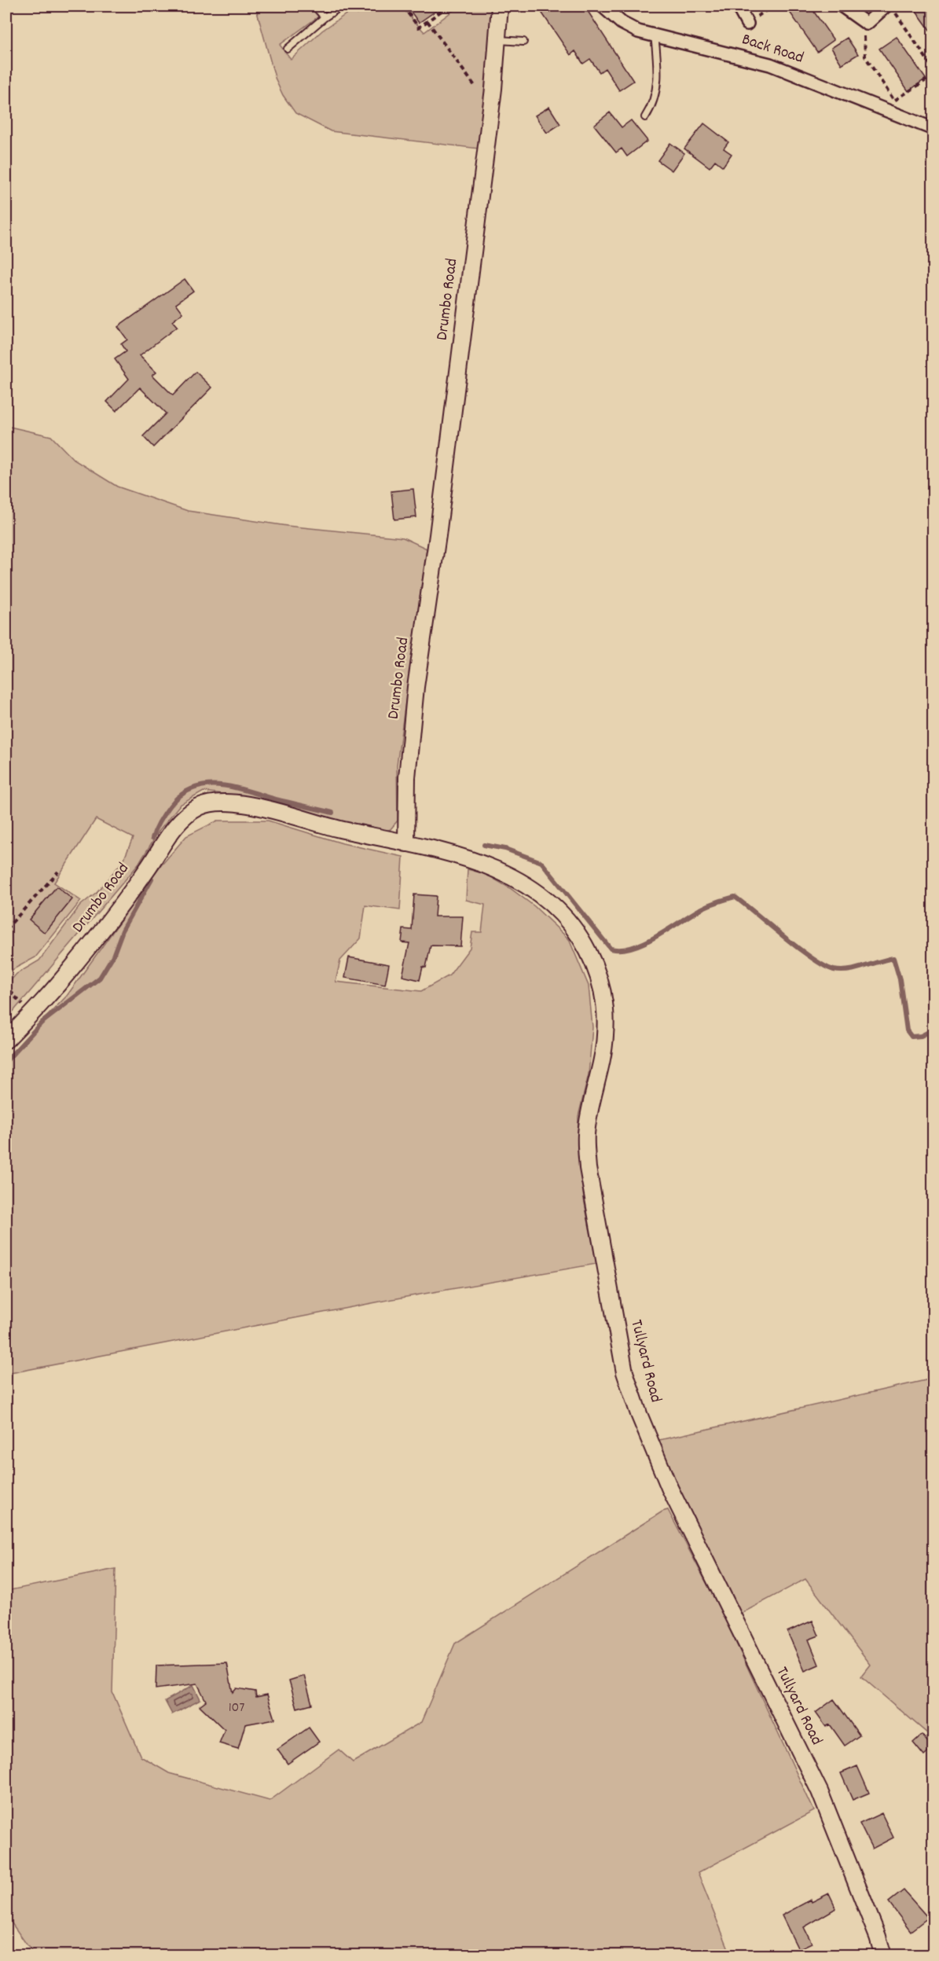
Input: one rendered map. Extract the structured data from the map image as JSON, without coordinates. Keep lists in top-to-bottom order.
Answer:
{
  "streets": {
    "street": ["Back Road", "Drumbo Road", "Tullyard Road"]
  },
  "crossings": [
    ["Drumbo Road", "Tullyard Road"]
  ],
  "house_numbers": ["107"]
}
